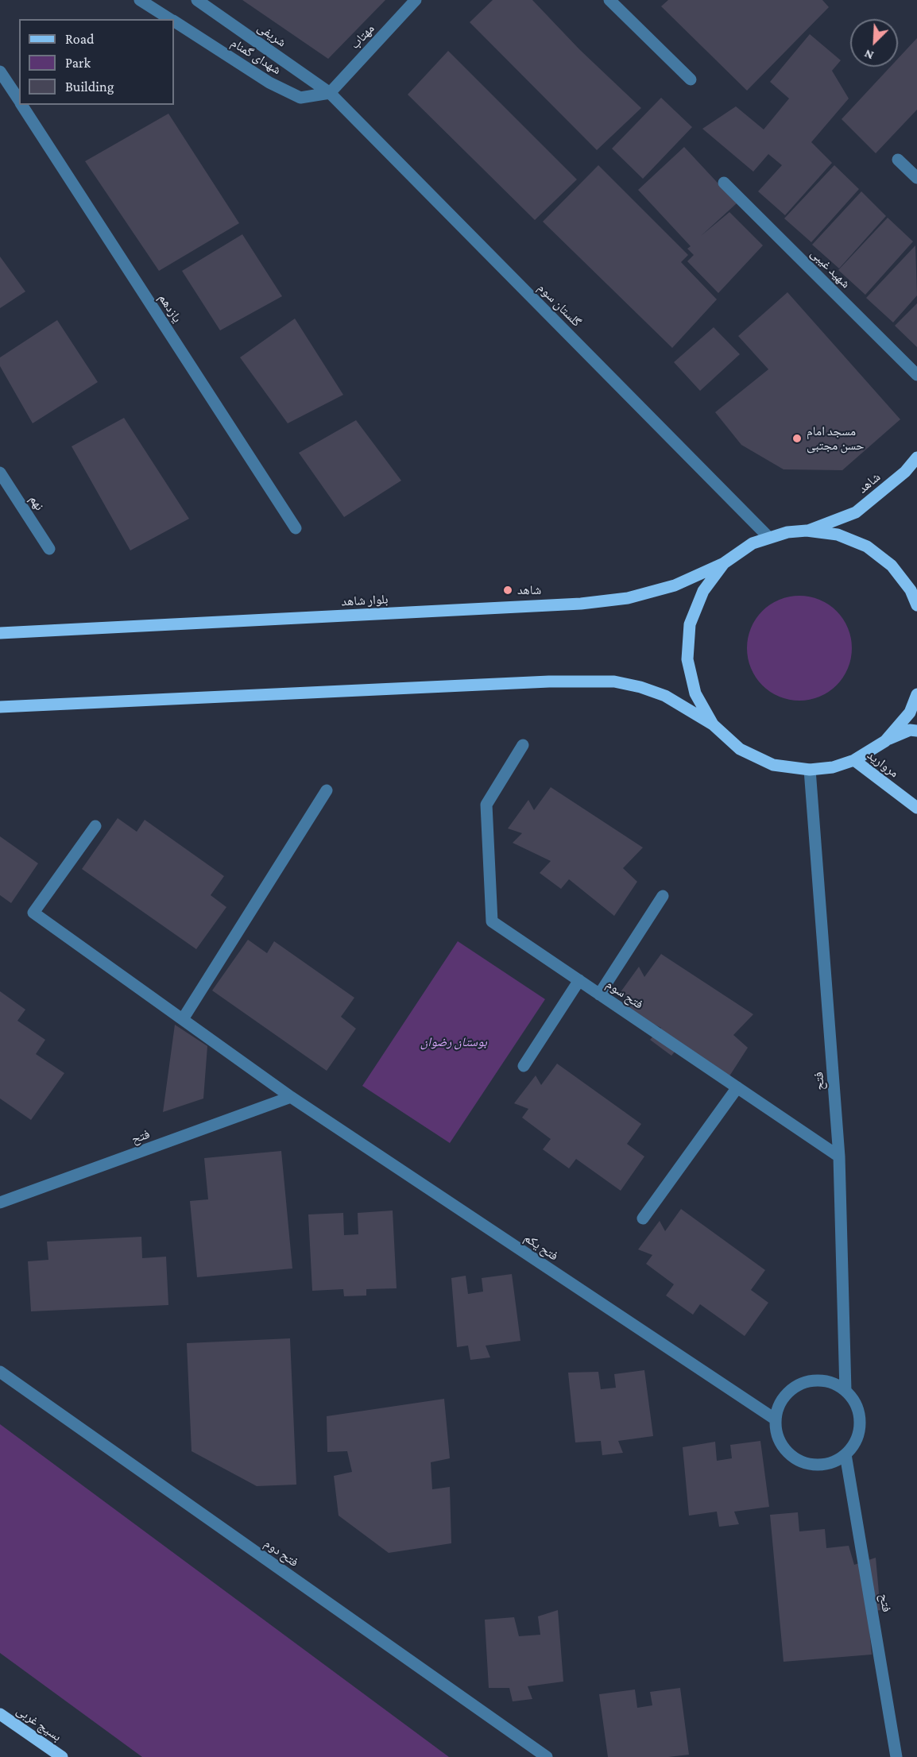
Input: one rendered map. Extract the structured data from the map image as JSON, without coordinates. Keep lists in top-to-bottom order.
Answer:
{
  "streets": {
    "main road": [
      "شاهد",
      "بلوار شاهد",
      "مروارید",
      "بسیج غربی"
    ],
    "street": [
      "شریفی",
      "مهتاب",
      "شهدای گمنام",
      "شهید غیبی",
      "گلستان سوم",
      "یازدهم",
      "نهم",
      "فتح سوم",
      "فتح",
      "فتح یکم",
      "فتح دوم"
    ]
  },
  "crossings": [
    ["شریفی", "مهتاب"],
    ["شریفی", "شهدای گمنام"],
    ["شریفی", "گلستان سوم"],
    ["مهتاب", "شهدای گمنام"],
    ["مهتاب", "گلستان سوم"],
    ["شهدای گمنام", "گلستان سوم"],
    ["فتح سوم", "فتح"],
    ["فتح", "فتح یکم"]
  ],
  "parks": ["بوستان رضوان"],
  "places": ["مسجد امام حسن مجتبی", "شاهد"],
  "legend": ["Road", "Park", "Building"],
  "north": "bottom left"
}
